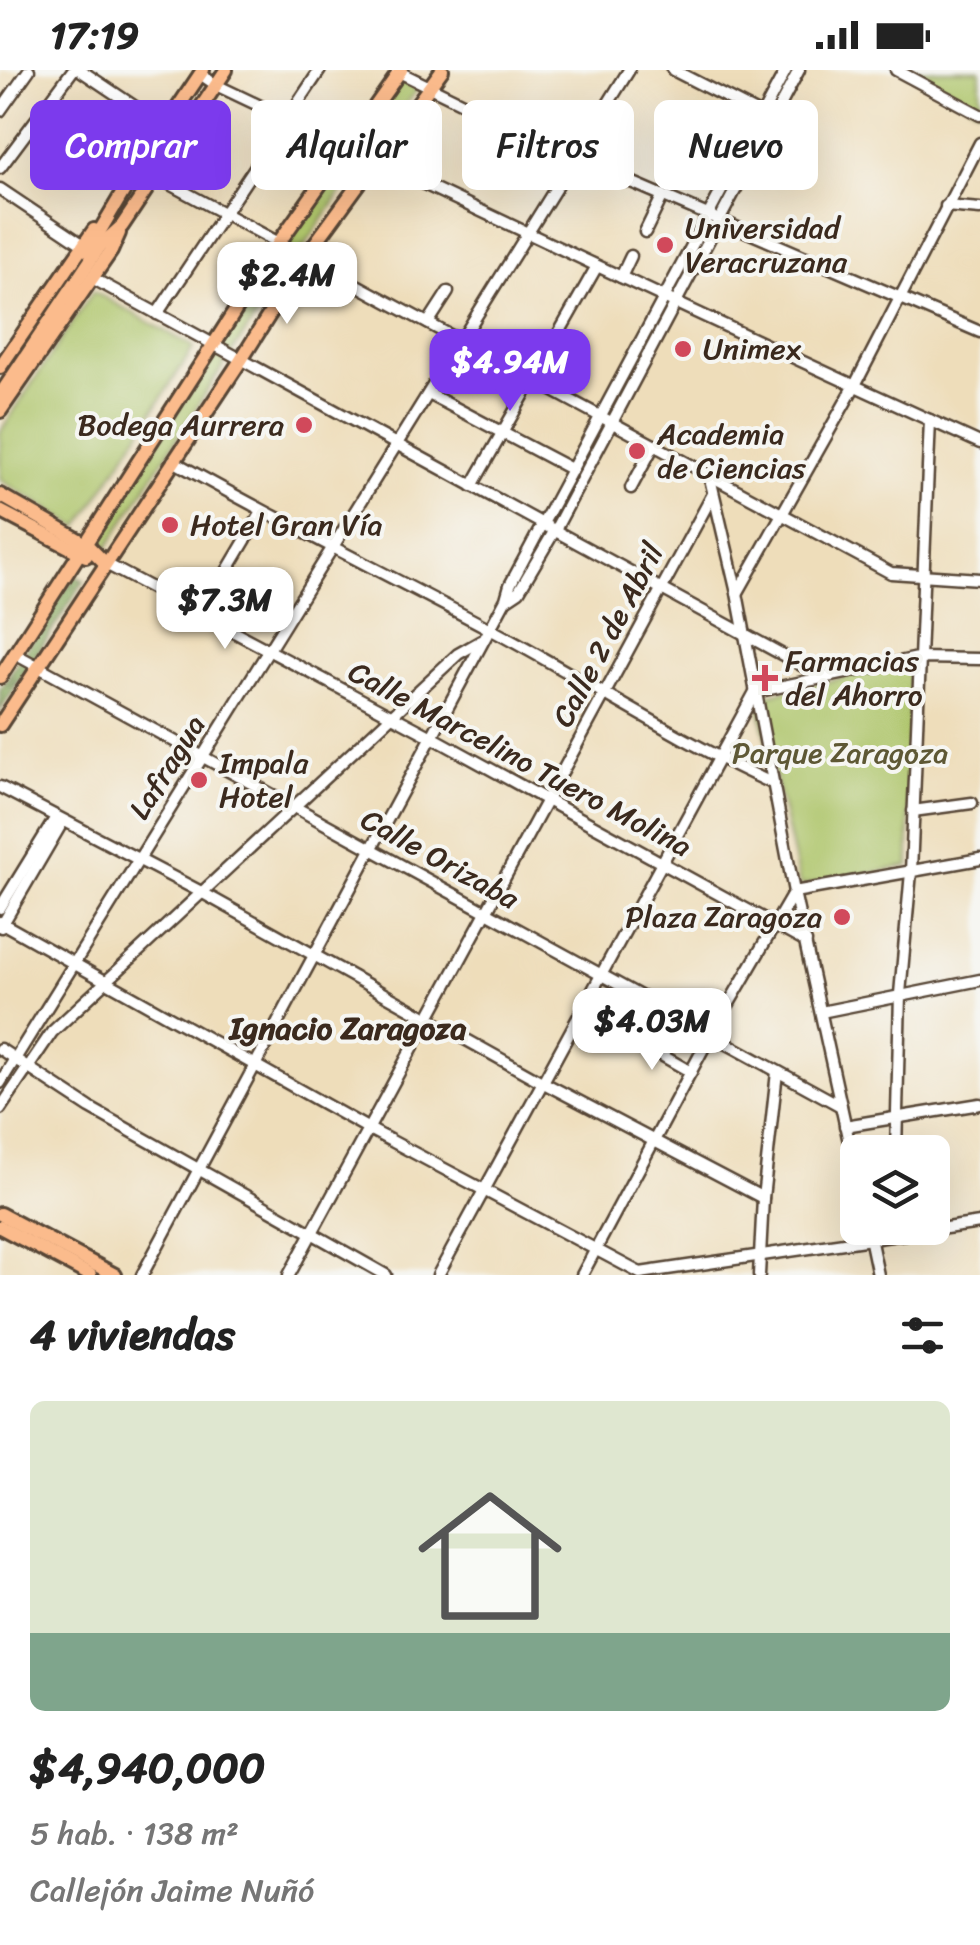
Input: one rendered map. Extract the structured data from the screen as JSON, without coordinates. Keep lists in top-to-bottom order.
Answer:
{
  "streets": {
    "main road": ["Calle Marcelino Tuero Molina"],
    "street": ["Calle 2 de Abril", "Lafragua", "Calle Orizaba"]
  },
  "crossings": [
    ["Calle 2 de Abril", "Calle Marcelino Tuero Molina"],
    ["Calle 2 de Abril", "Calle Orizaba"],
    ["Calle Marcelino Tuero Molina", "Lafragua"],
    ["Lafragua", "Calle Orizaba"]
  ],
  "districts": ["Ignacio Zaragoza"],
  "parks": ["Parque Zaragoza"],
  "places": {
    "other": [
      "Universidad Veracruzana",
      "Unimex",
      "Bodega Aurrera",
      "Academia de Ciencias",
      "Hotel Gran Vía",
      "Impala Hotel",
      "Plaza Zaragoza"
    ],
    "health": ["Farmacias del Ahorro"]
  },
  "page": {
    "status": "17:19",
    "chip": [
      "Comprar",
      "Alquilar",
      "Filtros",
      "Nuevo"
    ],
    "price": [
      "$2.4M",
      "$4.94M",
      "$7.3M",
      "$4.03M"
    ],
    "heading": "4 viviendas",
    "list": [
      {
        "name": "$4,940,000",
        "note": "5 hab. · 138 m² · Callejón Jaime Nuñó"
      }
    ]
  }
}
